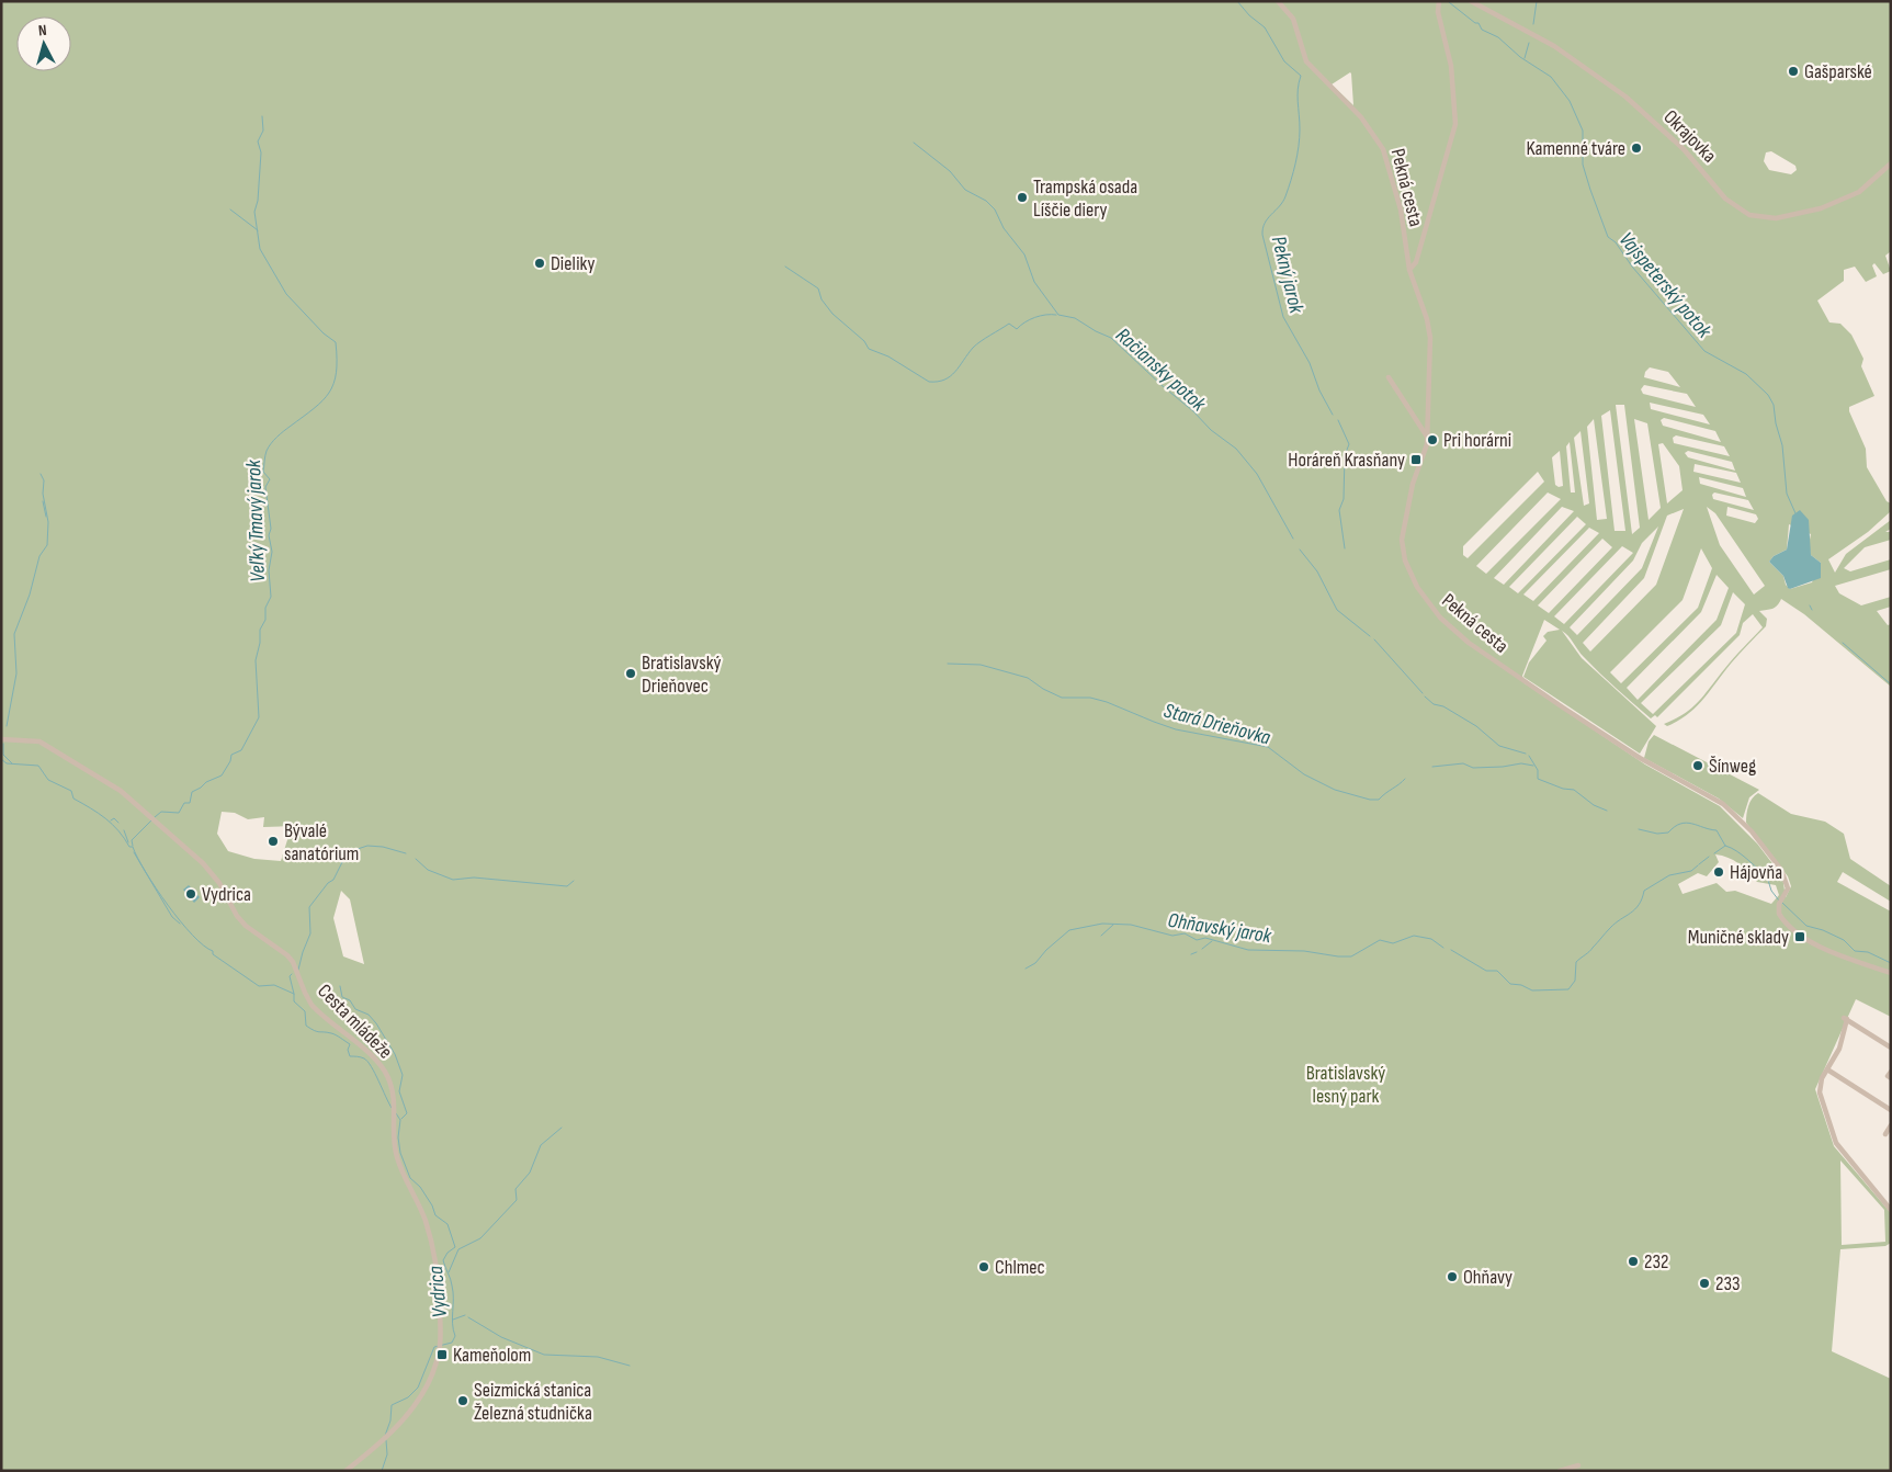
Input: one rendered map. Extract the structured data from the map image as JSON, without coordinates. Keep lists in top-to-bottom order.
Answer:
{
  "streets": {
    "street": ["Okrajovka", "Pekná cesta", "Cesta mládeže"]
  },
  "water": [
    "Pekný jarok",
    "Vajspeterský potok",
    "Račiansky potok",
    "Veľký Tmavý jarok",
    "Stará Drieňovka",
    "Ohňavský jarok",
    "Vydrica"
  ],
  "parks": ["Bratislavský lesný park"],
  "places": {
    "other": [
      "Gašparské",
      "Kamenné tváre",
      "Trampská osada Líščie diery",
      "Dieliky",
      "Pri horárni",
      "Bratislavský Drieňovec",
      "Šínweg",
      "Bývalé sanatórium",
      "Hájovňa",
      "Vydrica",
      "232",
      "Chlmec",
      "Ohňavy",
      "233",
      "Seizmická stanica Železná studnička"
    ],
    "transit": ["Horáreň Krasňany", "Muničné sklady", "Kameňolom"]
  },
  "north": "top"
}
